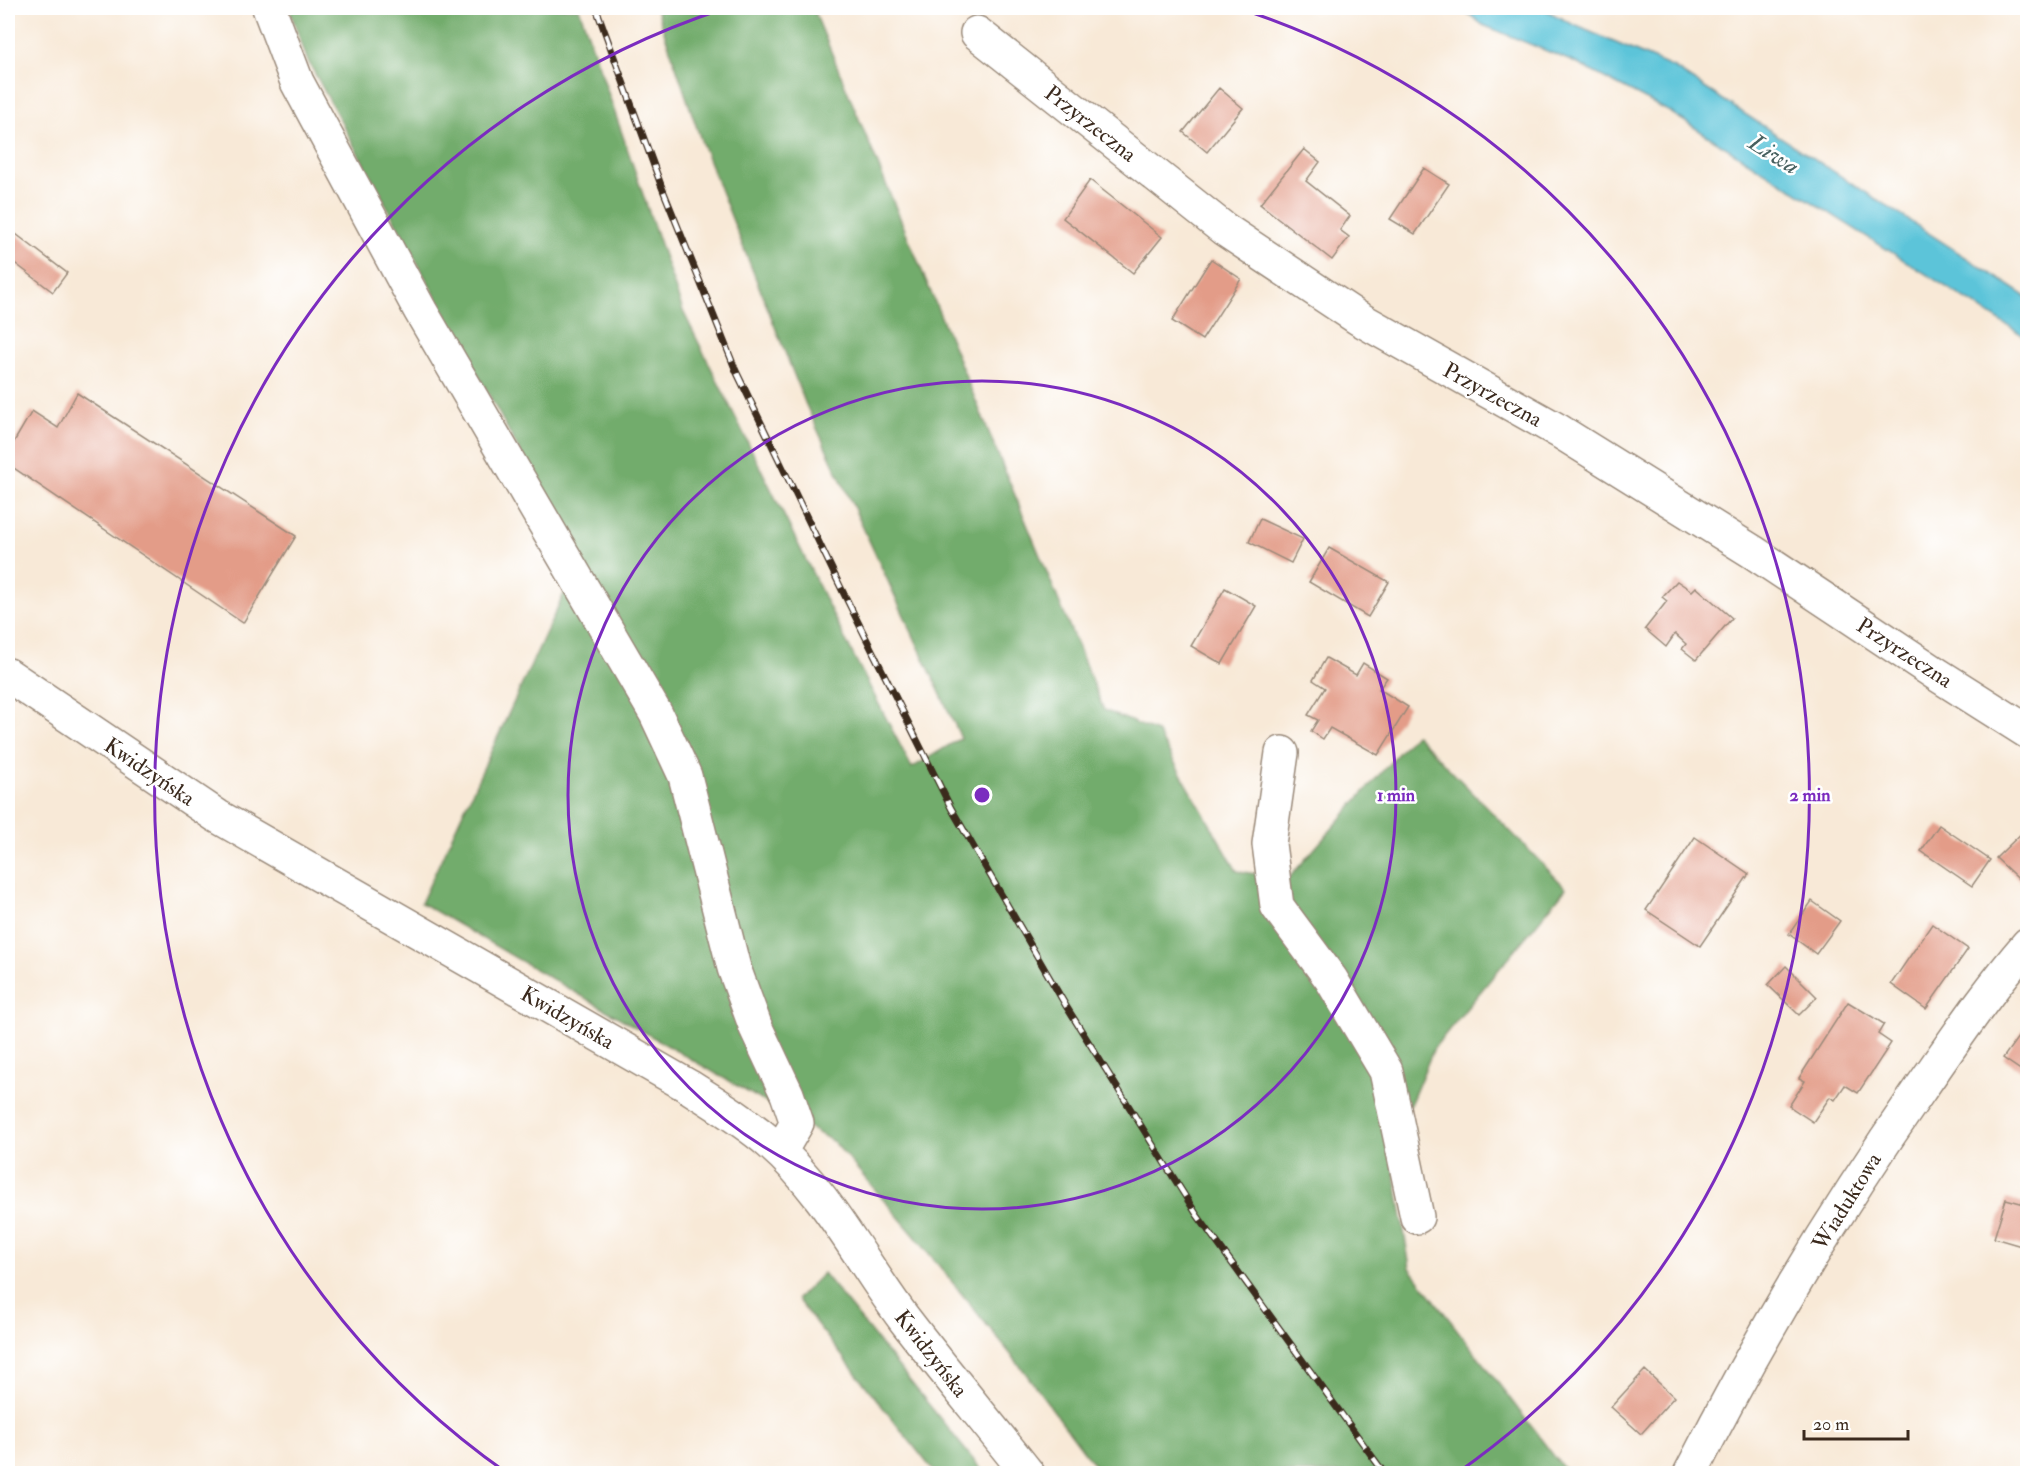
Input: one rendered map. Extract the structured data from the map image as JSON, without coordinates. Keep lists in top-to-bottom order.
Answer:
{
  "streets": {
    "street": ["Przyrzeczna", "Kwidzyńska", "Wiaduktowa"]
  },
  "water": ["Liwa"],
  "scale_bar": "20 m",
  "rings": ["1 min", "2 min"]
}
